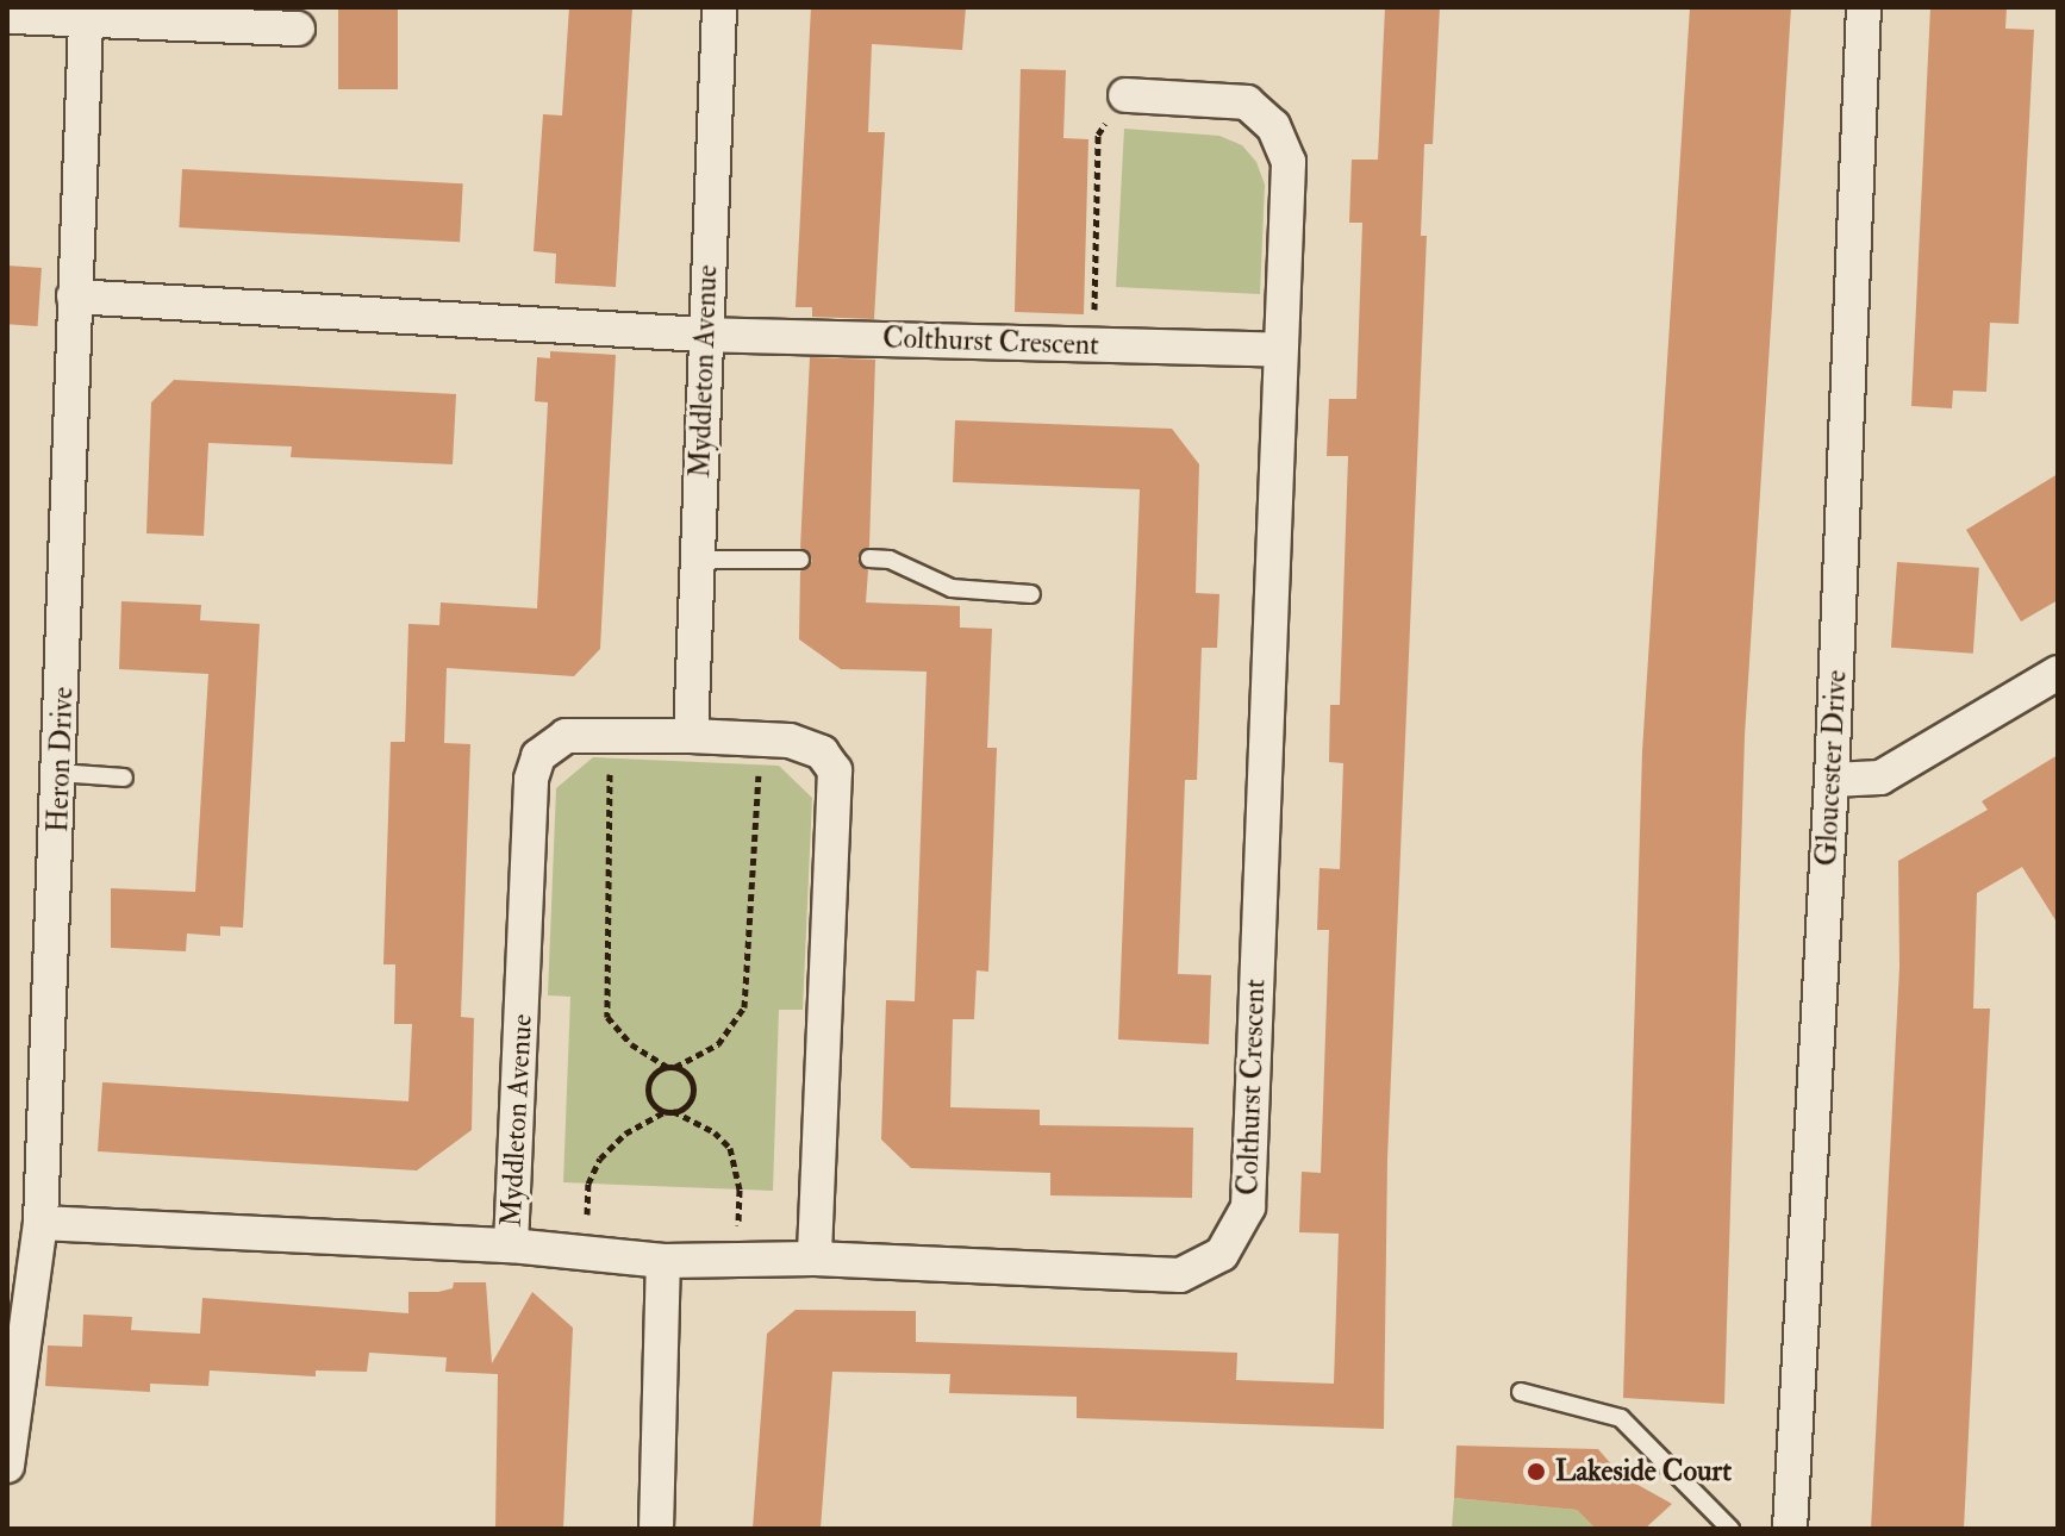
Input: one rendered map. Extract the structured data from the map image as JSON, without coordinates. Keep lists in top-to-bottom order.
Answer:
{
  "streets": {
    "street": [
      "Colthurst Crescent",
      "Myddleton Avenue",
      "Heron Drive",
      "Gloucester Drive"
    ]
  },
  "crossings": [
    ["Colthurst Crescent", "Myddleton Avenue"]
  ],
  "places": ["Lakeside Court"]
}
